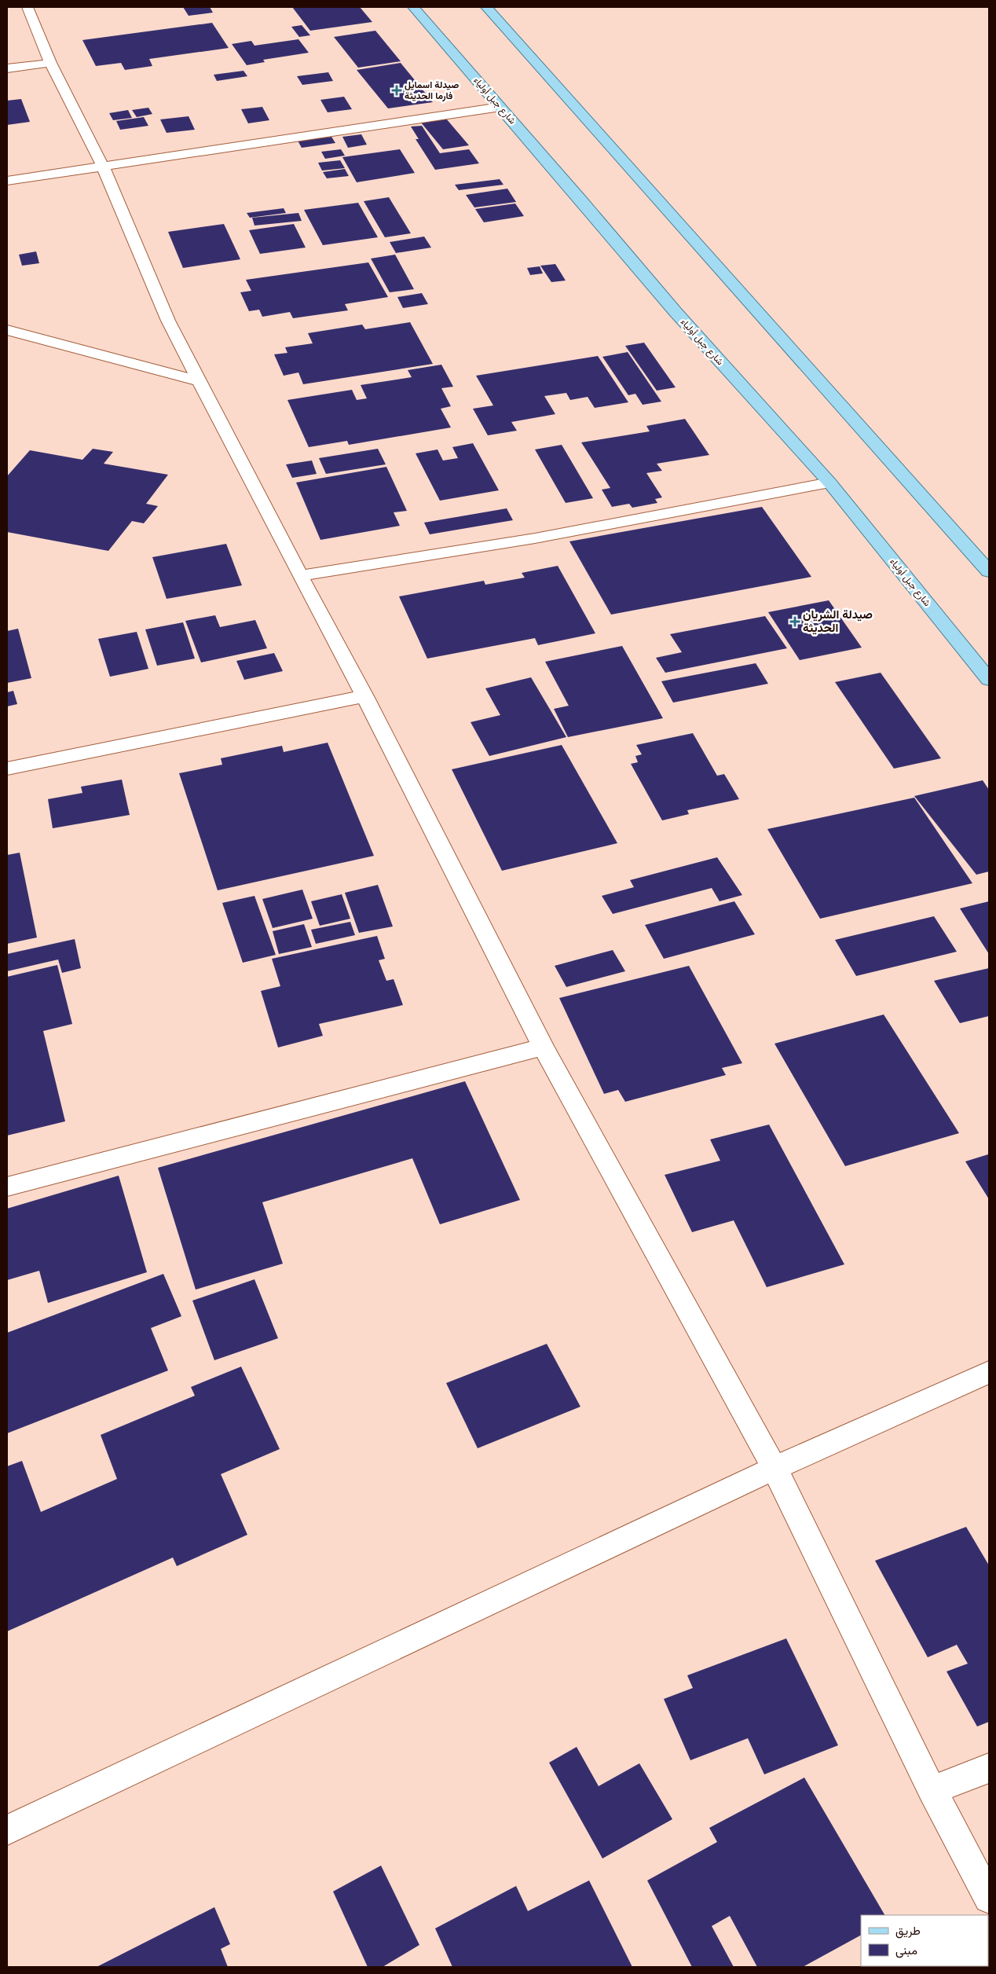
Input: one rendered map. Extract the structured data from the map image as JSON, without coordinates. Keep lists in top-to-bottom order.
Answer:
{
  "streets": {
    "main road": ["شارع جبل أولياء"]
  },
  "places": {
    "health": ["صيدلة اسمايل فارما الحديثة", "صيدلة الشريان الحديثة"]
  },
  "legend": ["طريق", "مبنى"]
}
